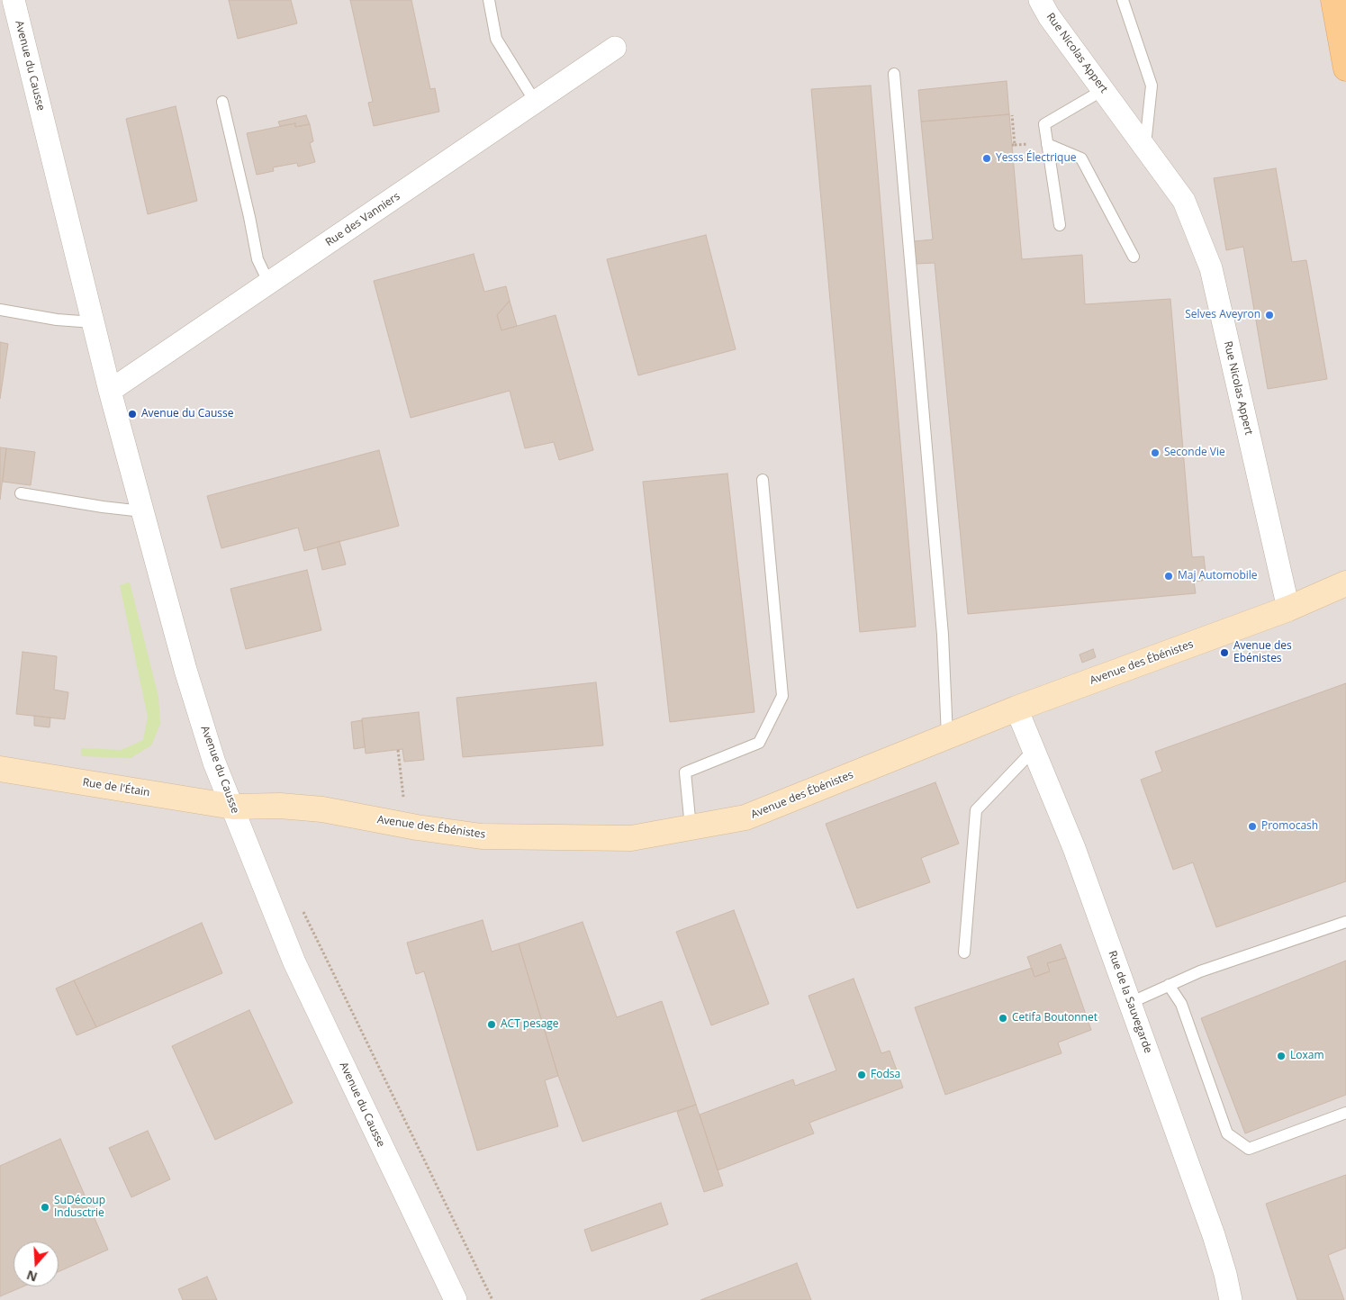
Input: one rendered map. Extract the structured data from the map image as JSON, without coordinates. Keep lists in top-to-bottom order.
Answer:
{
  "streets": {
    "street": [
      "Rue Nicolas Appert",
      "Avenue du Causse",
      "Rue des Vanniers",
      "Avenue des Ébénistes",
      "Rue de l'Étain",
      "Rue de la Sauvegarde"
    ]
  },
  "crossings": [
    ["Rue Nicolas Appert", "Avenue des Ébénistes"],
    ["Avenue du Causse", "Rue des Vanniers"],
    ["Avenue du Causse", "Avenue des Ébénistes"],
    ["Avenue du Causse", "Rue de l'Étain"],
    ["Avenue des Ébénistes", "Rue de l'Étain"],
    ["Avenue des Ébénistes", "Rue de la Sauvegarde"]
  ],
  "places": [
    "Yesss Électrique",
    "Selves Aveyron",
    "Avenue du Causse",
    "Seconde Vie",
    "Maj Automobile",
    "Avenue des Ebénistes",
    "Promocash",
    "Cetifa Boutonnet",
    "ACT pesage",
    "Loxam",
    "Fodsa",
    "SuDécoup Indusctrie"
  ],
  "north": "bottom"
}
